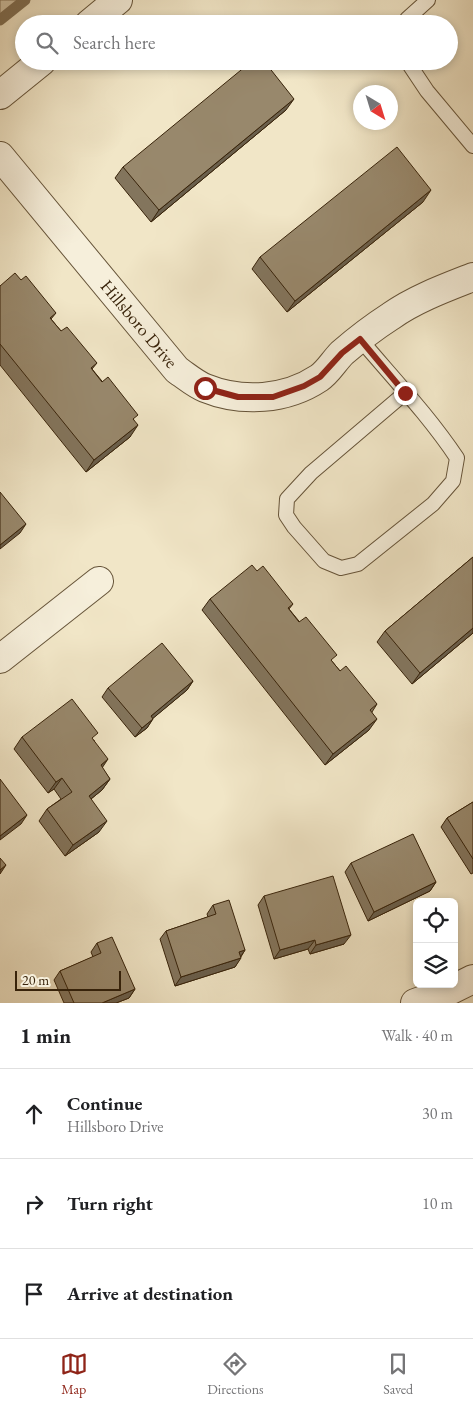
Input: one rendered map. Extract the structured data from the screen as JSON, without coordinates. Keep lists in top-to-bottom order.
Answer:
{
  "streets": {
    "street": ["Hillsboro Drive"]
  },
  "scale_bar": "20 m",
  "north": "bottom right",
  "page": {
    "search": "Search here",
    "scale": "20 m",
    "heading": ["1 min", "Walk · 40 m"],
    "list": [
      ["Continue", "Hillsboro Drive", "30 m"],
      ["Turn right", "10 m"],
      "Arrive at destination"
    ],
    "nav": ["Map", "Directions", "Saved"]
  }
}
